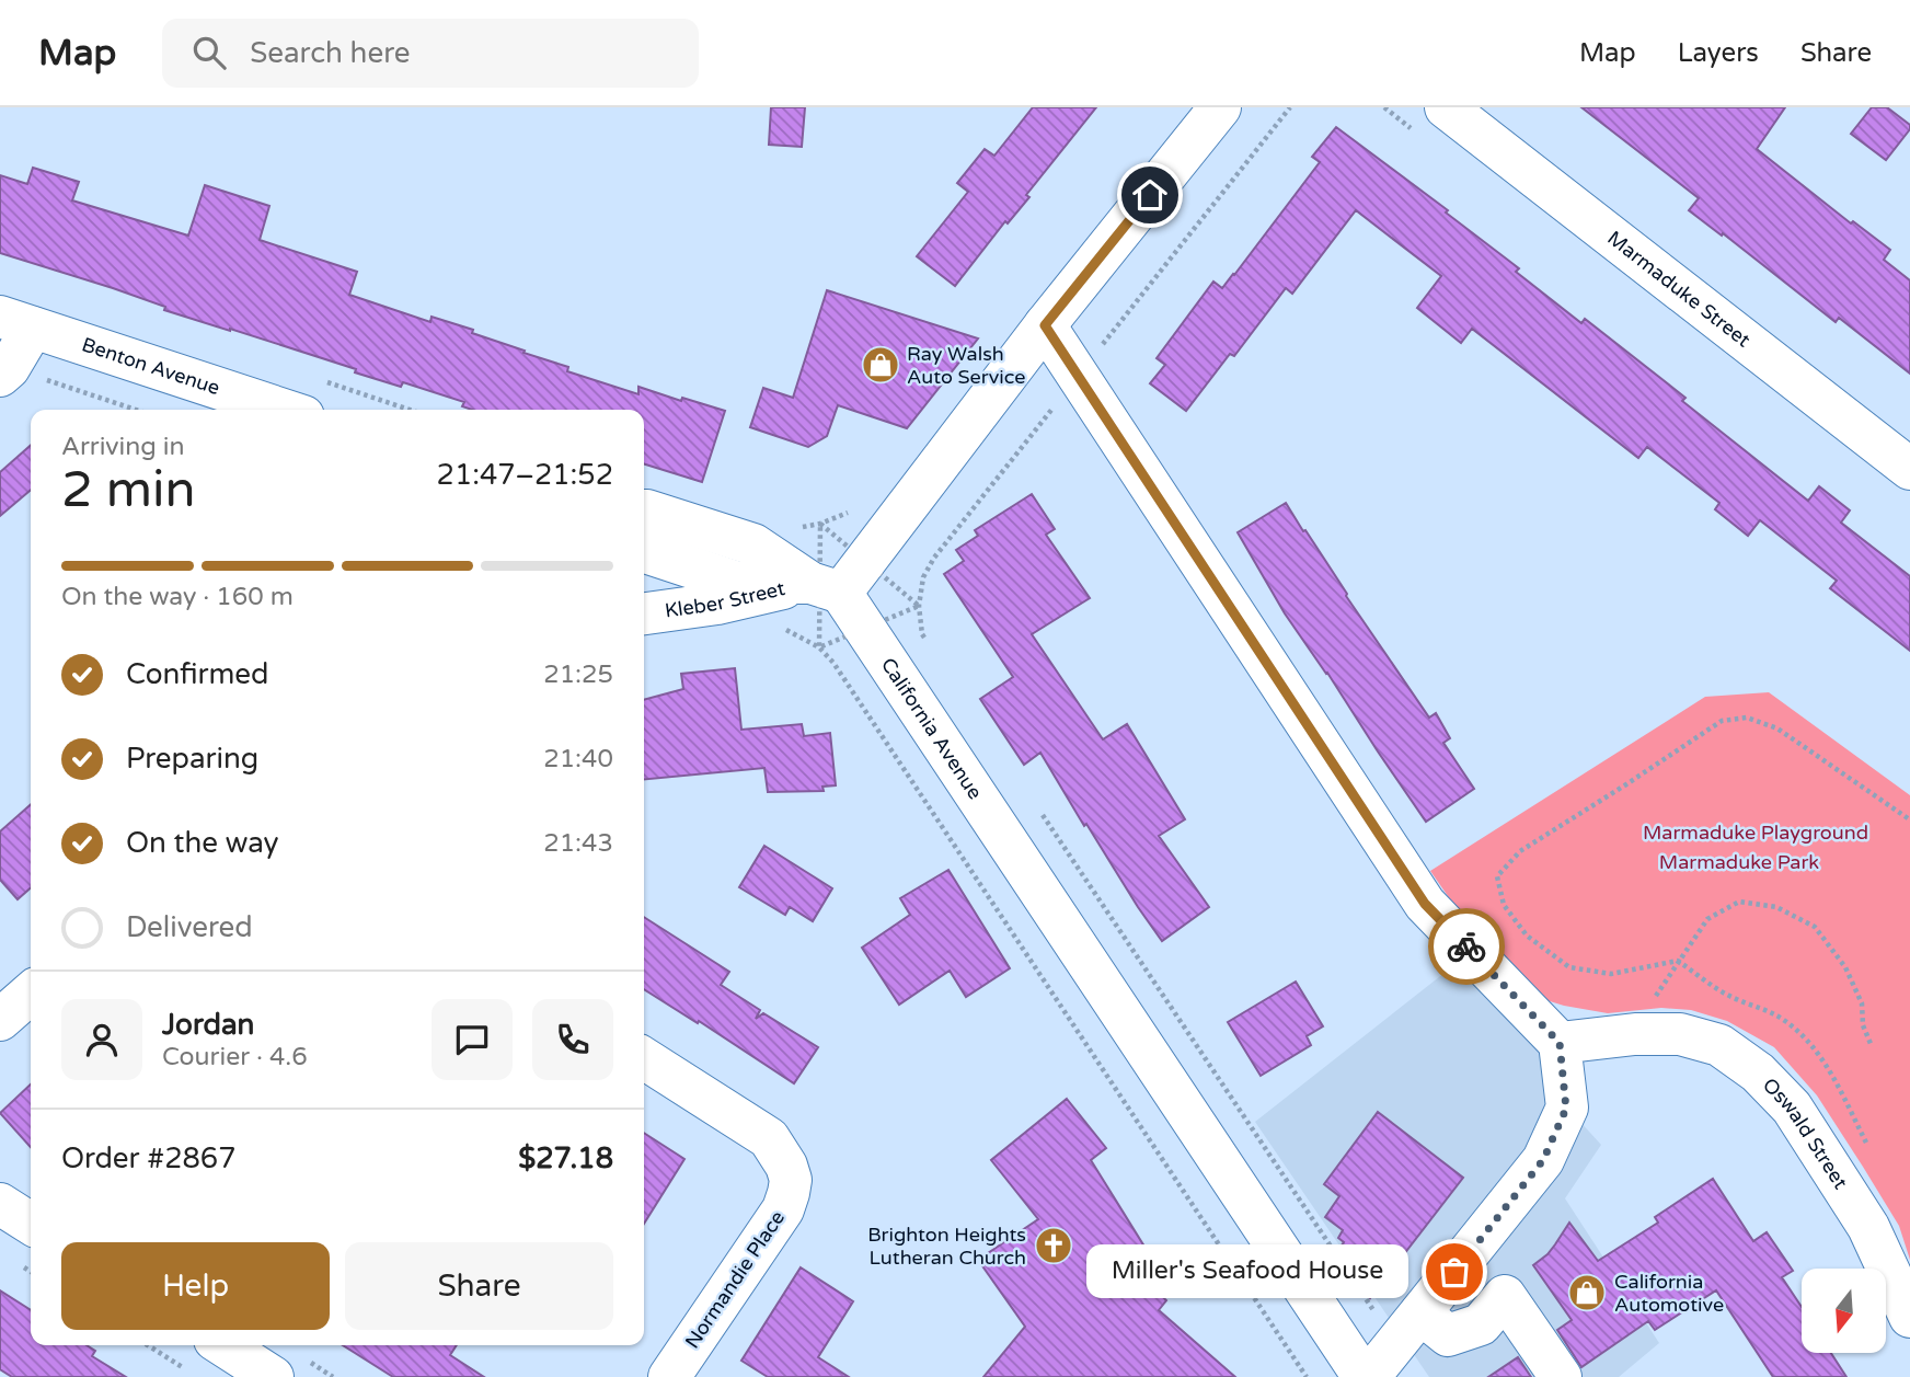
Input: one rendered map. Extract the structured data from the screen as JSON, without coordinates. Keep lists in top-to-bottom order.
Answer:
{
  "streets": {
    "street": [
      "Marmaduke Street",
      "Benton Avenue",
      "Kleber Street",
      "California Avenue",
      "Oswald Street",
      "Normandie Place"
    ]
  },
  "crossings": [
    ["Kleber Street", "California Avenue"]
  ],
  "parks": ["Marmaduke Playground", "Marmaduke Park"],
  "places": {
    "shop": ["Ray Walsh Auto Service", "California Automotive"],
    "church": ["Brighton Heights Lutheran Church"],
    "other": ["Miller's Seafood House"]
  },
  "north": "bottom",
  "page": {
    "header": "Map",
    "search": "Search here",
    "nav": ["Map", "Layers", "Share"],
    "heading": ["2 min", "Arriving in", "21:47–21:52"],
    "panel": [
      "Jordan",
      "Courier · 4.6",
      "Order #2867",
      "$27.18"
    ],
    "bar": "On the way · 160 m",
    "list": [
      ["Confirmed", "21:25"],
      ["Preparing", "21:40"],
      ["On the way", "21:43"],
      "Delivered"
    ],
    "buttons": ["Help", "Share"],
    "bubble": "Miller's Seafood House"
  }
}
